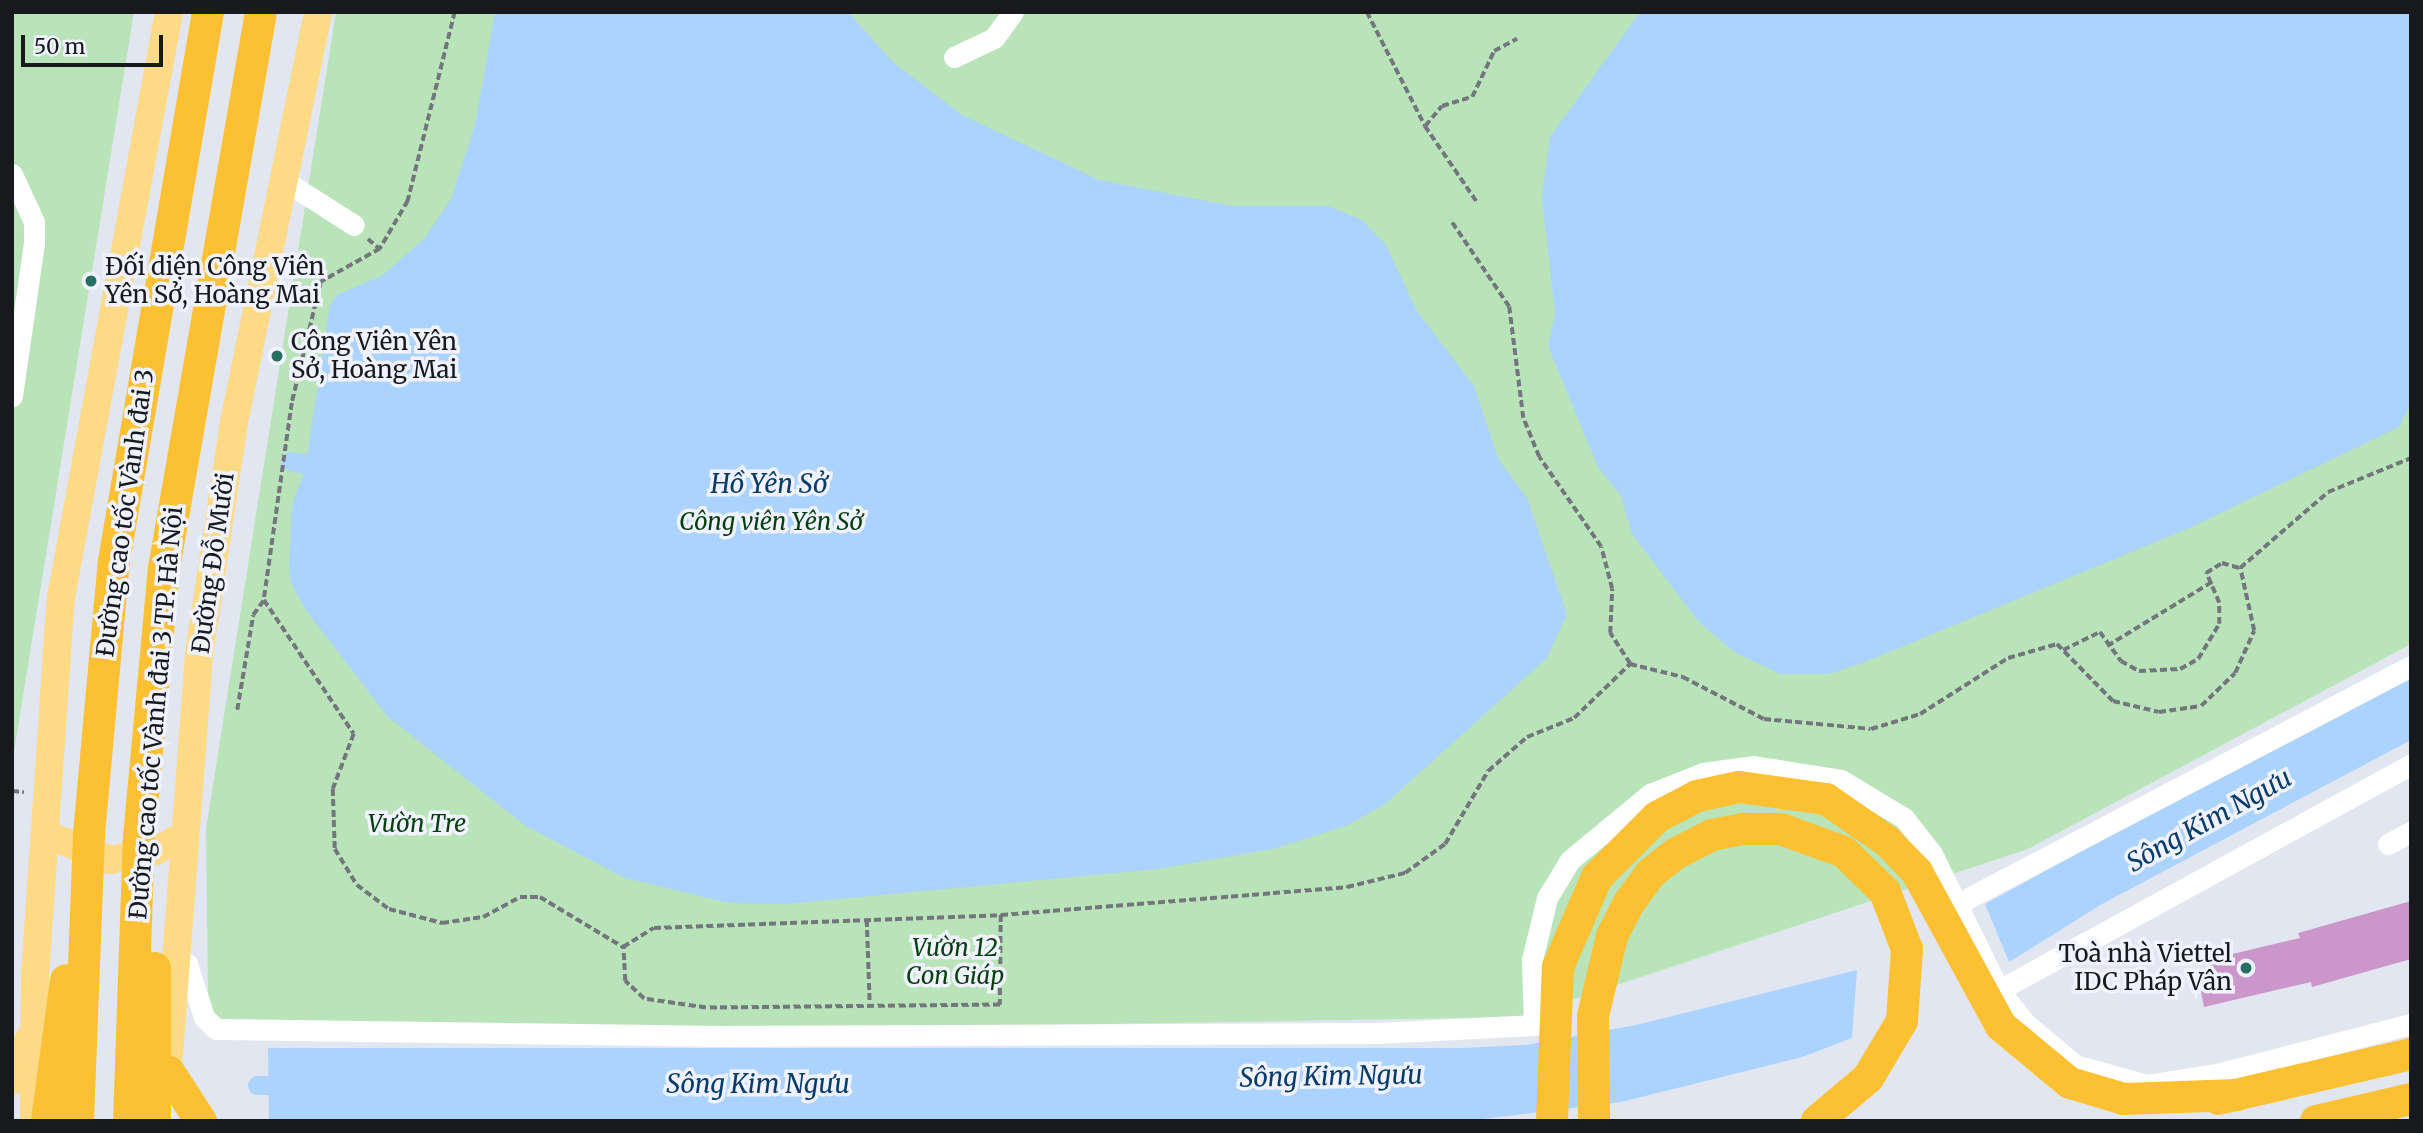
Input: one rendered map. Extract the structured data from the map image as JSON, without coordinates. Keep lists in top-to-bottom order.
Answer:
{
  "streets": {
    "highway": ["Đường cao tốc Vành đai 3", "Đường cao tốc Vành đai 3 TP. Hà Nội"],
    "main road": ["Đường Đỗ Mười"]
  },
  "crossings": [
    ["Đường cao tốc Vành đai 3", "Đường cao tốc Vành đai 3 TP. Hà Nội"]
  ],
  "water": ["Hồ Yên Sở", "Sông Kim Ngưu"],
  "parks": ["Công viên Yên Sở", "Vườn Tre", "Vườn 12 Con Giáp"],
  "places": ["Đối diện Công Viên Yên Sở, Hoàng Mai", "Công Viên Yên Sở, Hoàng Mai", "Toà nhà Viettel IDC Pháp Vân"],
  "scale_bar": "50 m"
}
